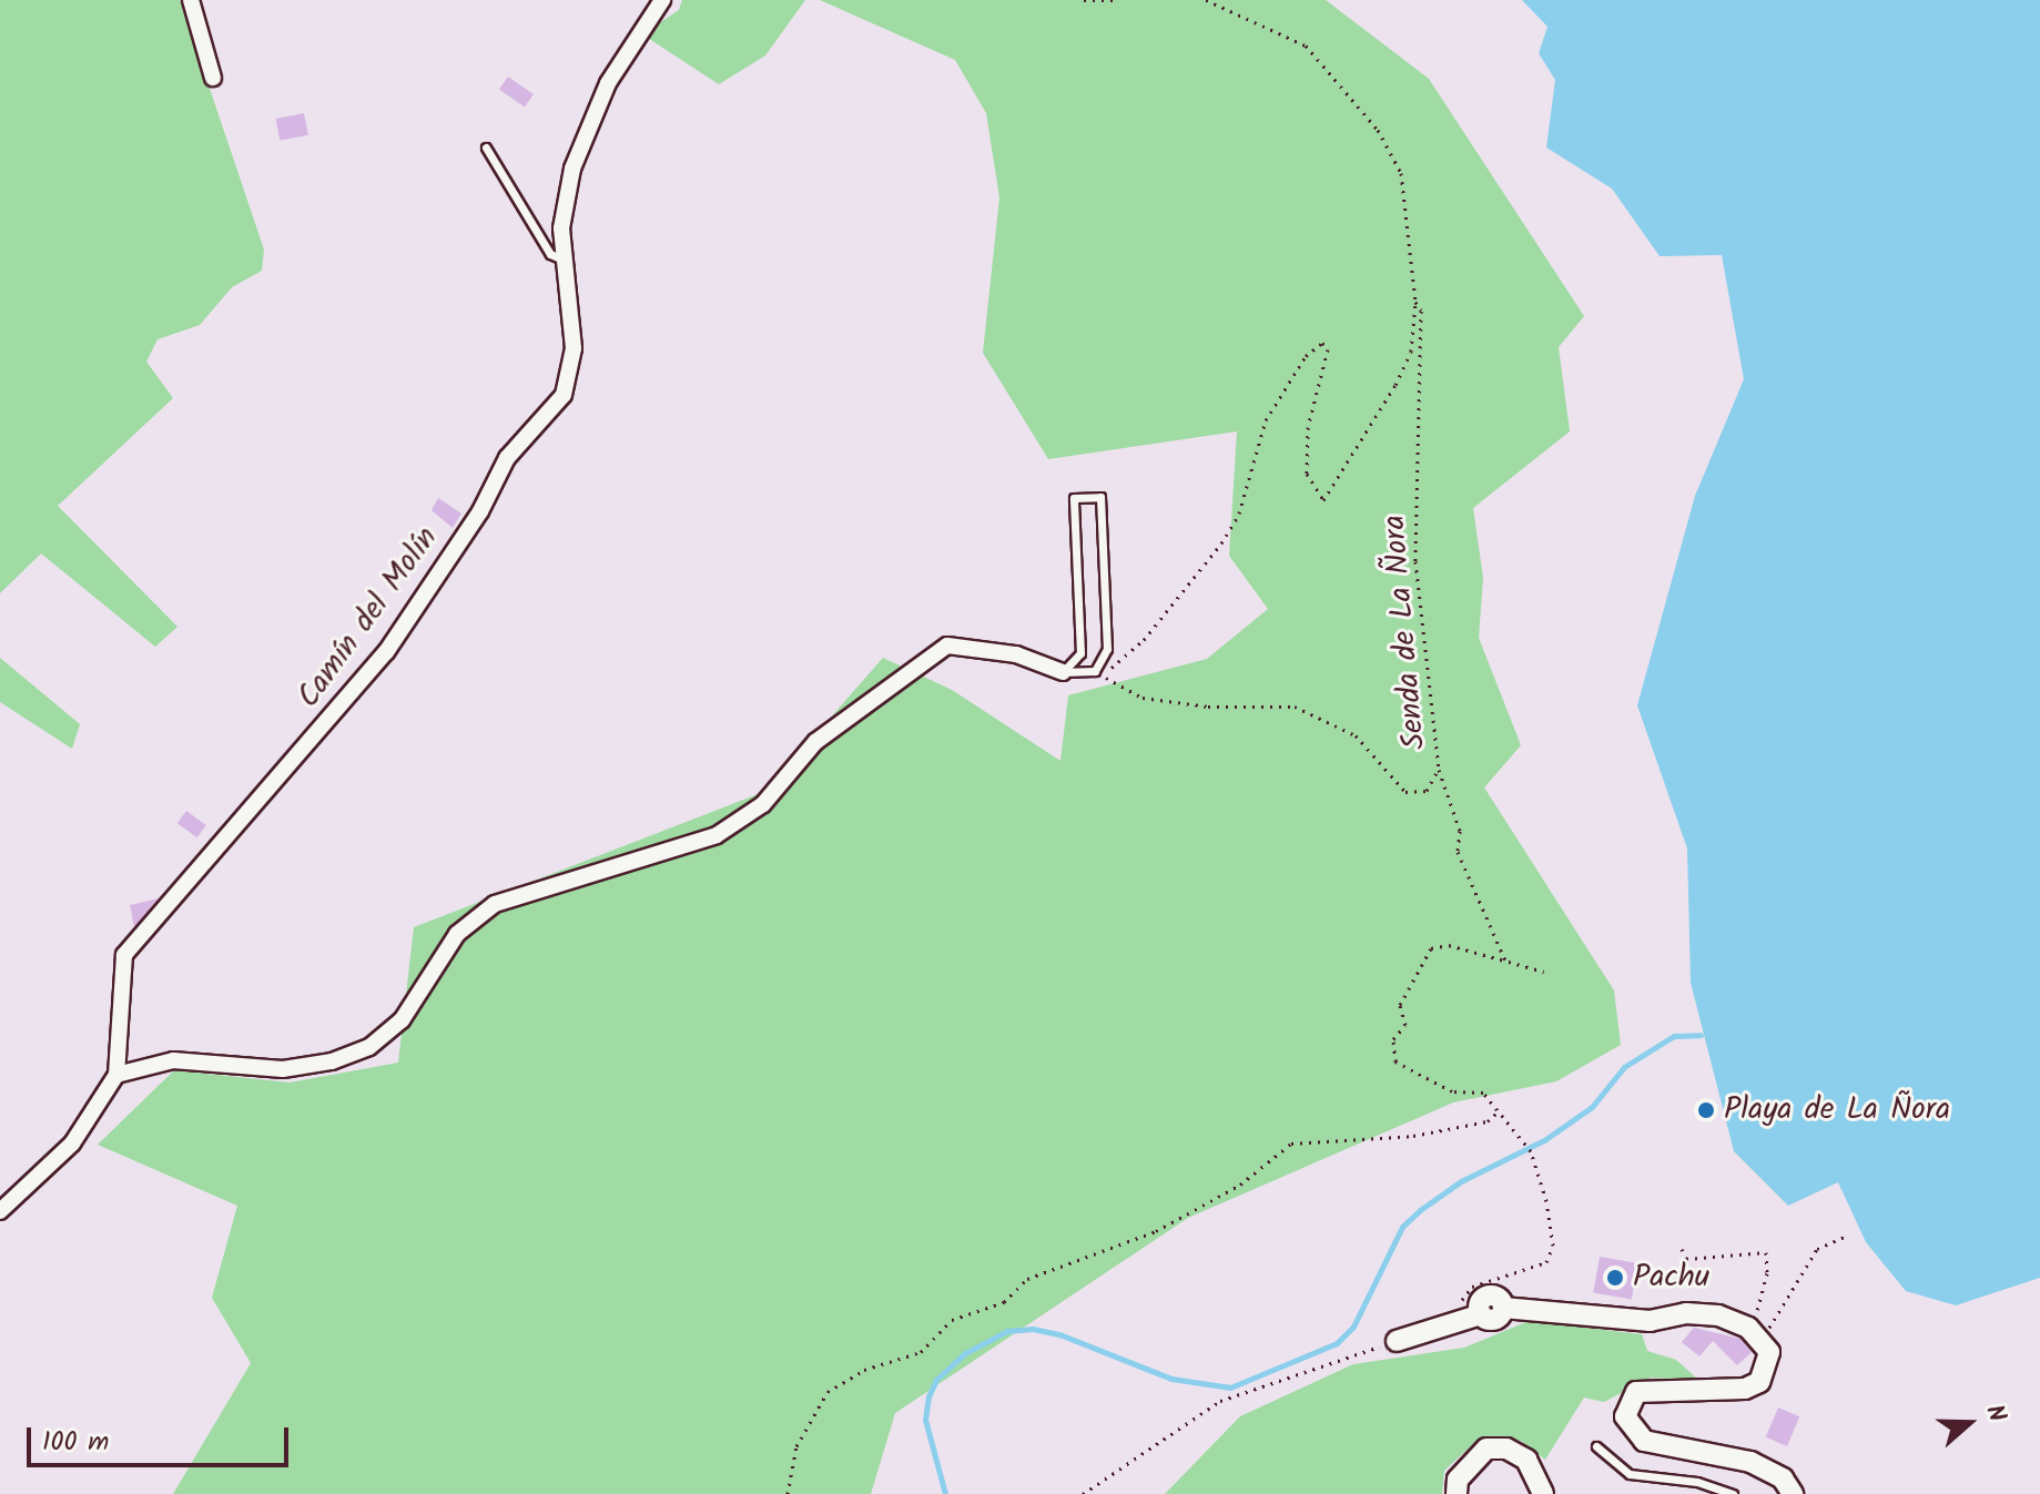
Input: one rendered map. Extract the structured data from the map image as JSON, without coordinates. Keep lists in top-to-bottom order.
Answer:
{
  "streets": {
    "street": ["Camín del Molín"],
    "path": ["Senda de La Ñora"]
  },
  "places": ["Playa de La Ñora", "Pachu"],
  "scale_bar": "100 m",
  "north": "right"
}
